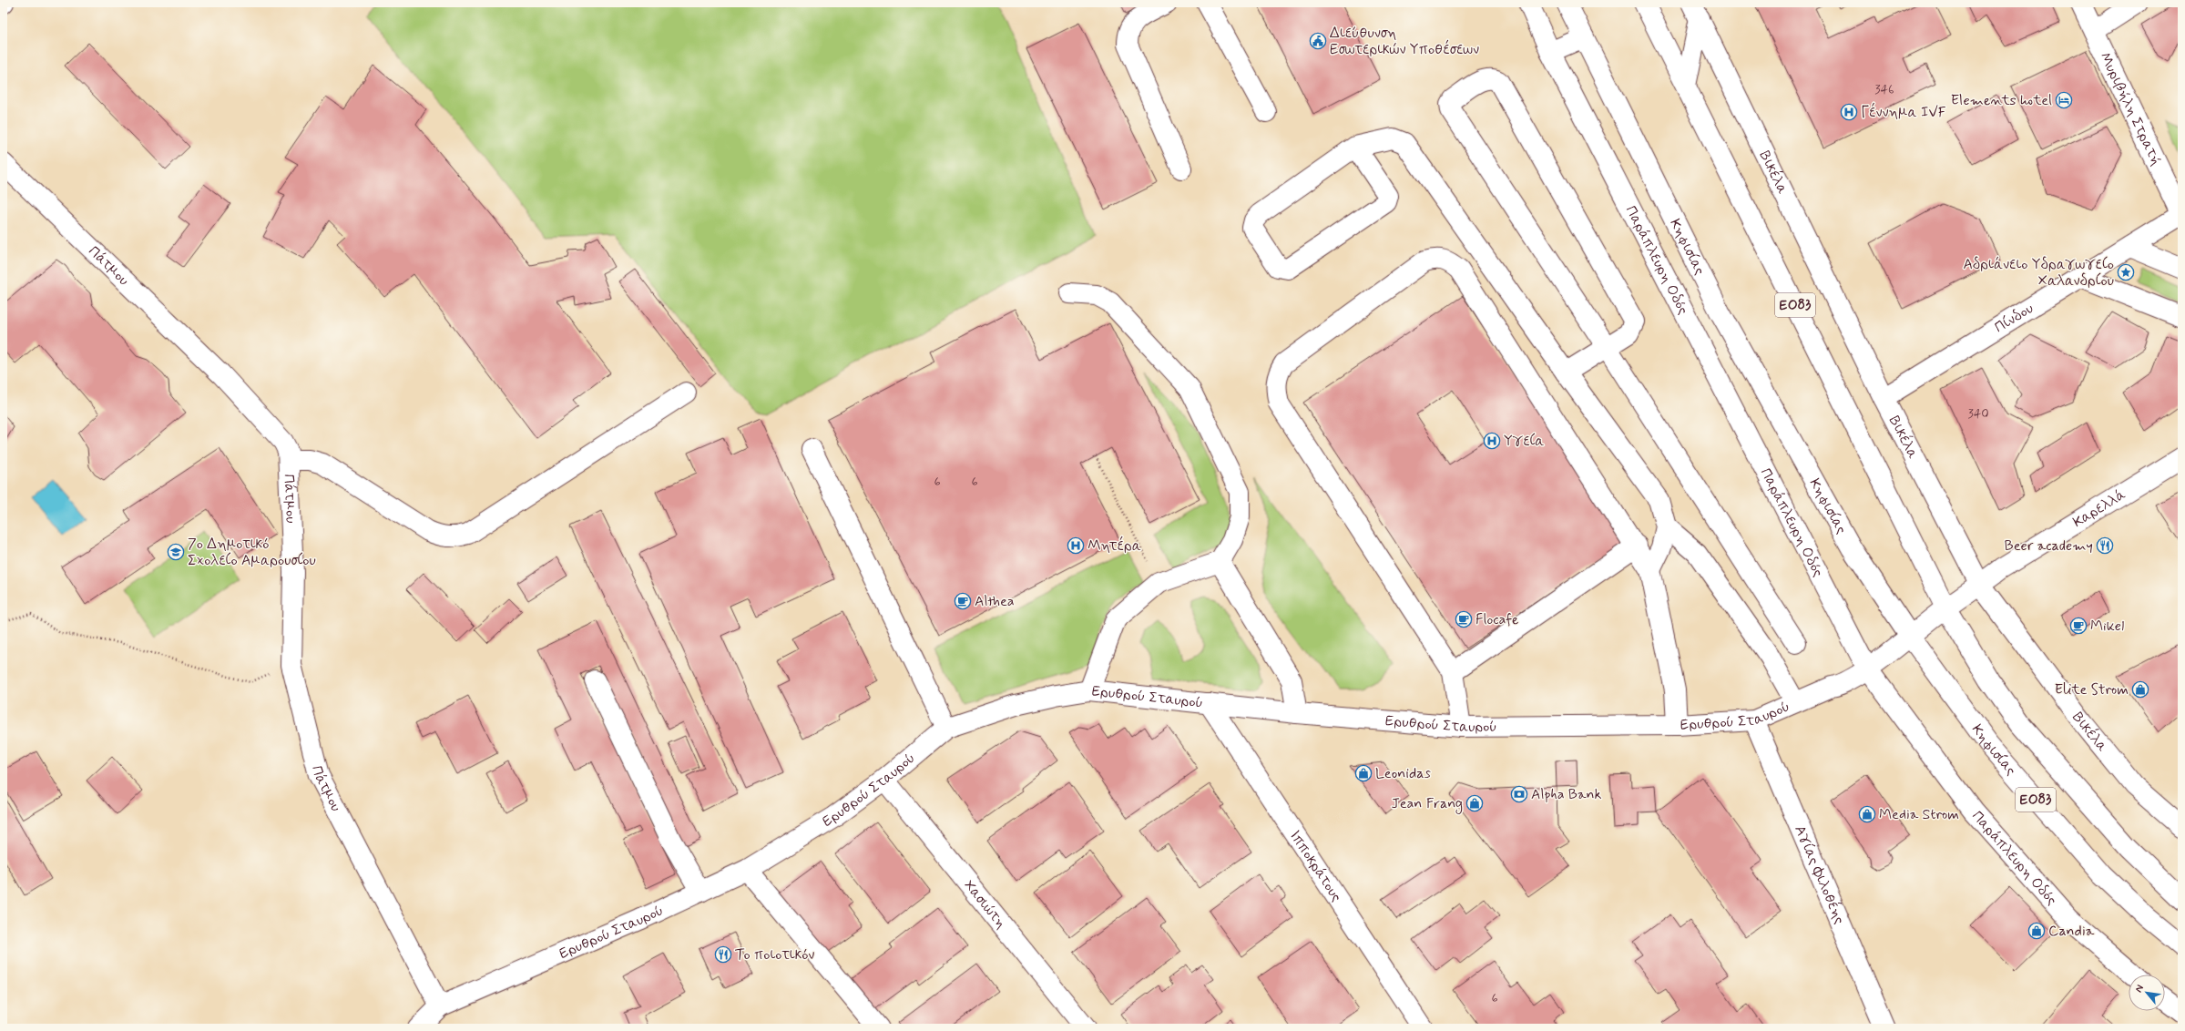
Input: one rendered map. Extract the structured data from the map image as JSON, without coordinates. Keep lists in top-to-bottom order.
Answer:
{
  "streets": {
    "street": [
      "Μυριβήλη Στρατή",
      "Βικέλα",
      "Κηφισίας",
      "Παράπλευρη Οδός",
      "Πάτμου",
      "ΕΟ83",
      "Πίνδου",
      "Καρελλά",
      "Ερυθρού Σταυρού",
      "Ιπποκράτους",
      "Αγίας Φιλοθέης",
      "Χασιώτη"
    ]
  },
  "crossings": [
    ["Μυριβήλη Στρατή", "Πίνδου"],
    ["Βικέλα", "Πίνδου"],
    ["Βικέλα", "Καρελλά"],
    ["Κηφισίας", "Καρελλά"],
    ["Κηφισίας", "Ερυθρού Σταυρού"],
    ["Παράπλευρη Οδός", "Ερυθρού Σταυρού"],
    ["Πάτμου", "Ερυθρού Σταυρού"],
    ["ΕΟ83", "Καρελλά"],
    ["Καρελλά", "Ερυθρού Σταυρού"],
    ["Ερυθρού Σταυρού", "Ιπποκράτους"],
    ["Ερυθρού Σταυρού", "Αγίας Φιλοθέης"],
    ["Ερυθρού Σταυρού", "Χασιώτη"]
  ],
  "places": {
    "public building": ["Διεύθυνση Εσωτερικών Υποθέσεων"],
    "hotel": ["Elements hotel"],
    "hospital": ["Γέννημα IVF", "Υγεία", "Μητέρα"],
    "place": ["Αδριάνειο Υδραγωγείο Χαλανδρίου"],
    "restaurant": ["Beer academy", "Το ποιοτικόν"],
    "school or university": ["7ο Δημοτικό Σχολείο Αμαρουσίου"],
    "cafe": ["Althea", "Flocafe", "Mikel"],
    "shop": [
      "Elite Strom",
      "Leonidas",
      "Jean Frang",
      "Media Strom",
      "Candia"
    ],
    "bank": ["Alpha Bank"]
  },
  "house_numbers": [
    "346",
    "340",
    "6",
    "6",
    "6"
  ],
  "north": "top left"
}
